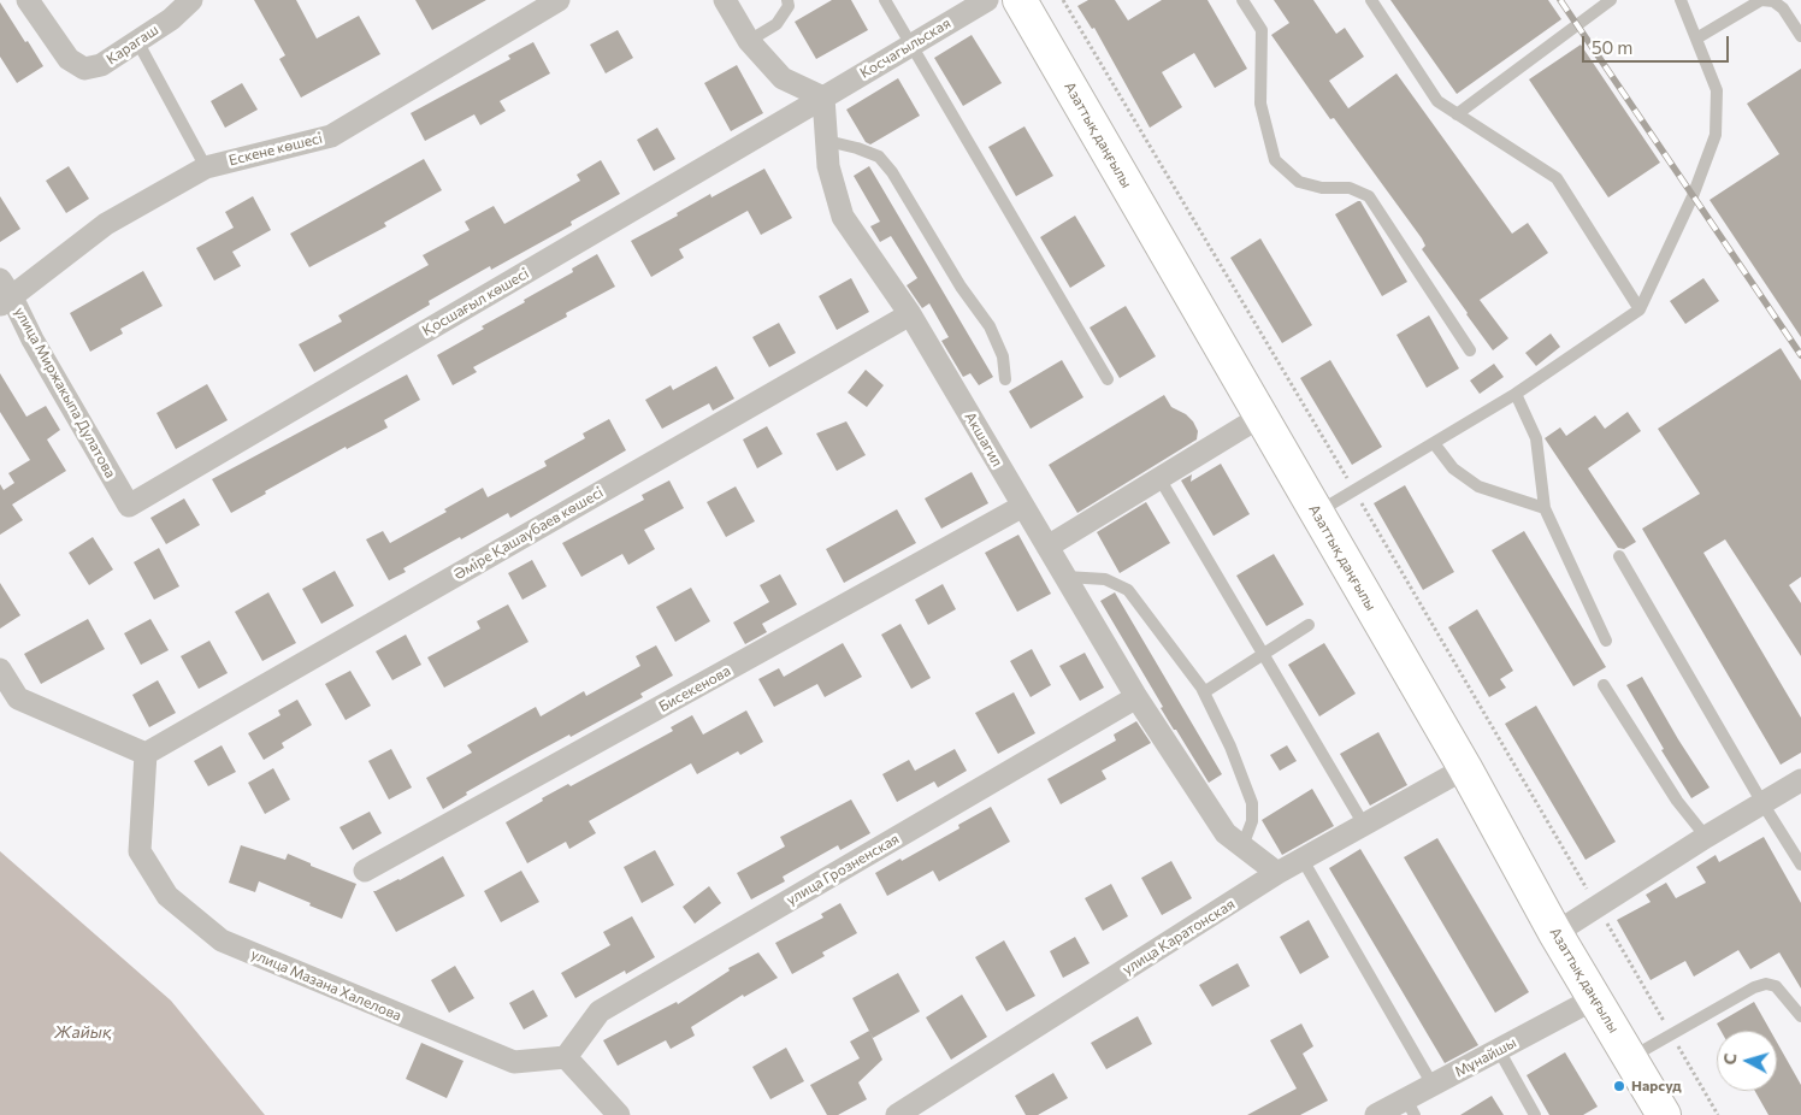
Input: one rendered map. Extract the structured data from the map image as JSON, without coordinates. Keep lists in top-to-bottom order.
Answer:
{
  "streets": {
    "main road": ["Азаттық даңғылы"],
    "street": [
      "Карагаш",
      "Косчагыльская",
      "Ескене көшесі",
      "Қосшағыл көшесі",
      "улица Миржакыпа Дулатова",
      "Акшагил",
      "Әміре Қашаубаев көшесі",
      "Бисекенова",
      "улица Грозненская",
      "улица Каратонская",
      "улица Мазана Халелова",
      "Мұнайшы"
    ]
  },
  "crossings": [
    ["Косчагыльская", "Қосшағыл көшесі"],
    ["Косчагыльская", "Акшагил"],
    ["Азаттық даңғылы", "улица Каратонская"],
    ["Азаттық даңғылы", "Мұнайшы"],
    ["Ескене көшесі", "улица Миржакыпа Дулатова"],
    ["Қосшағыл көшесі", "улица Миржакыпа Дулатова"],
    ["Қосшағыл көшесі", "Акшагил"],
    ["Акшагил", "Әміре Қашаубаев көшесі"],
    ["Акшагил", "Бисекенова"],
    ["Акшагил", "улица Грозненская"],
    ["Акшагил", "улица Каратонская"],
    ["Әміре Қашаубаев көшесі", "улица Мазана Халелова"],
    ["улица Грозненская", "улица Мазана Халелова"]
  ],
  "water": ["Жайық"],
  "places": ["Нарсуд"],
  "scale_bar": "50 m",
  "north": "left"
}
